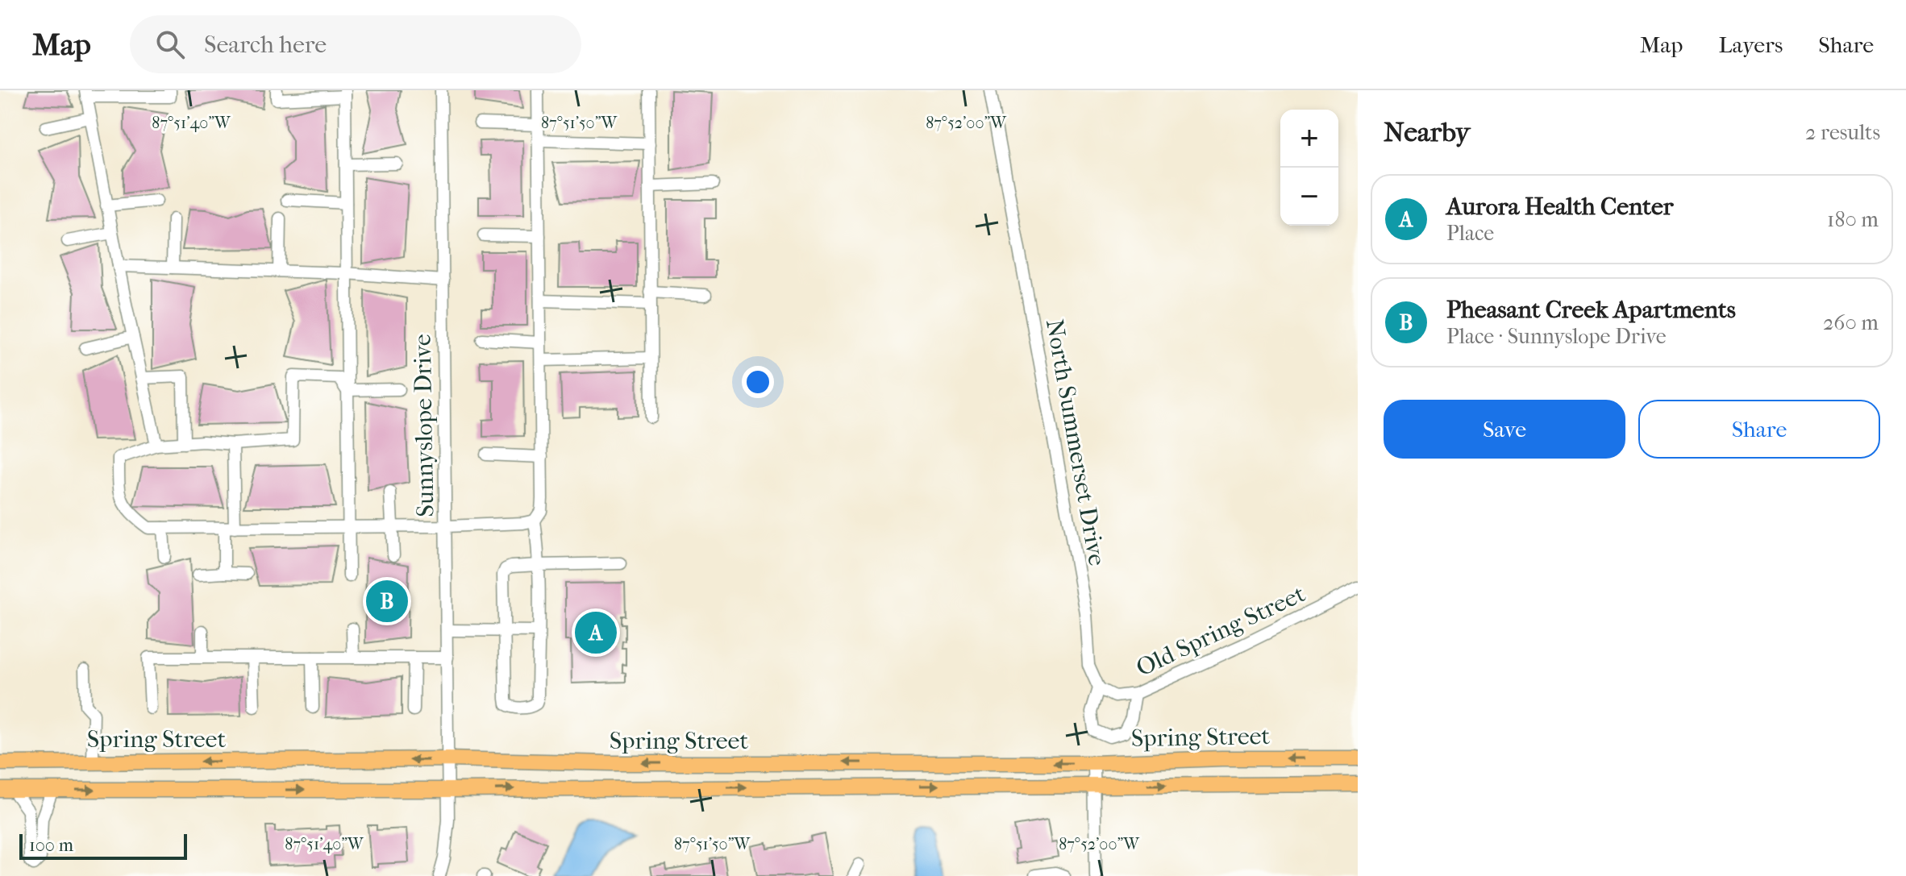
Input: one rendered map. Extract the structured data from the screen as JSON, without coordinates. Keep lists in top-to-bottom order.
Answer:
{
  "streets": {
    "main road": ["Spring Street"],
    "street": ["Sunnyslope Drive", "North Summerset Drive", "Old Spring Street"]
  },
  "crossings": [
    ["Sunnyslope Drive", "Spring Street"],
    ["North Summerset Drive", "Old Spring Street"]
  ],
  "scale_bar": "100 m",
  "page": {
    "header": "Map",
    "search": "Search here",
    "nav": ["Map", "Layers", "Share"],
    "heading": ["Nearby", "2 results"],
    "map_buttons": ["+", "−"],
    "list": [
      {
        "mark": "A",
        "name": "Aurora Health Center",
        "note": "Place",
        "value": "180 m"
      },
      {
        "mark": "B",
        "name": "Pheasant Creek Apartments",
        "note": "Place · Sunnyslope Drive",
        "value": "260 m"
      }
    ],
    "buttons": ["Save", "Share"],
    "pins": ["B", "A"],
    "scale": "100 m"
  },
  "coordinates": ["87°52'00\"W", "87°51'40\"W", "87°51'50\"W"]
}
